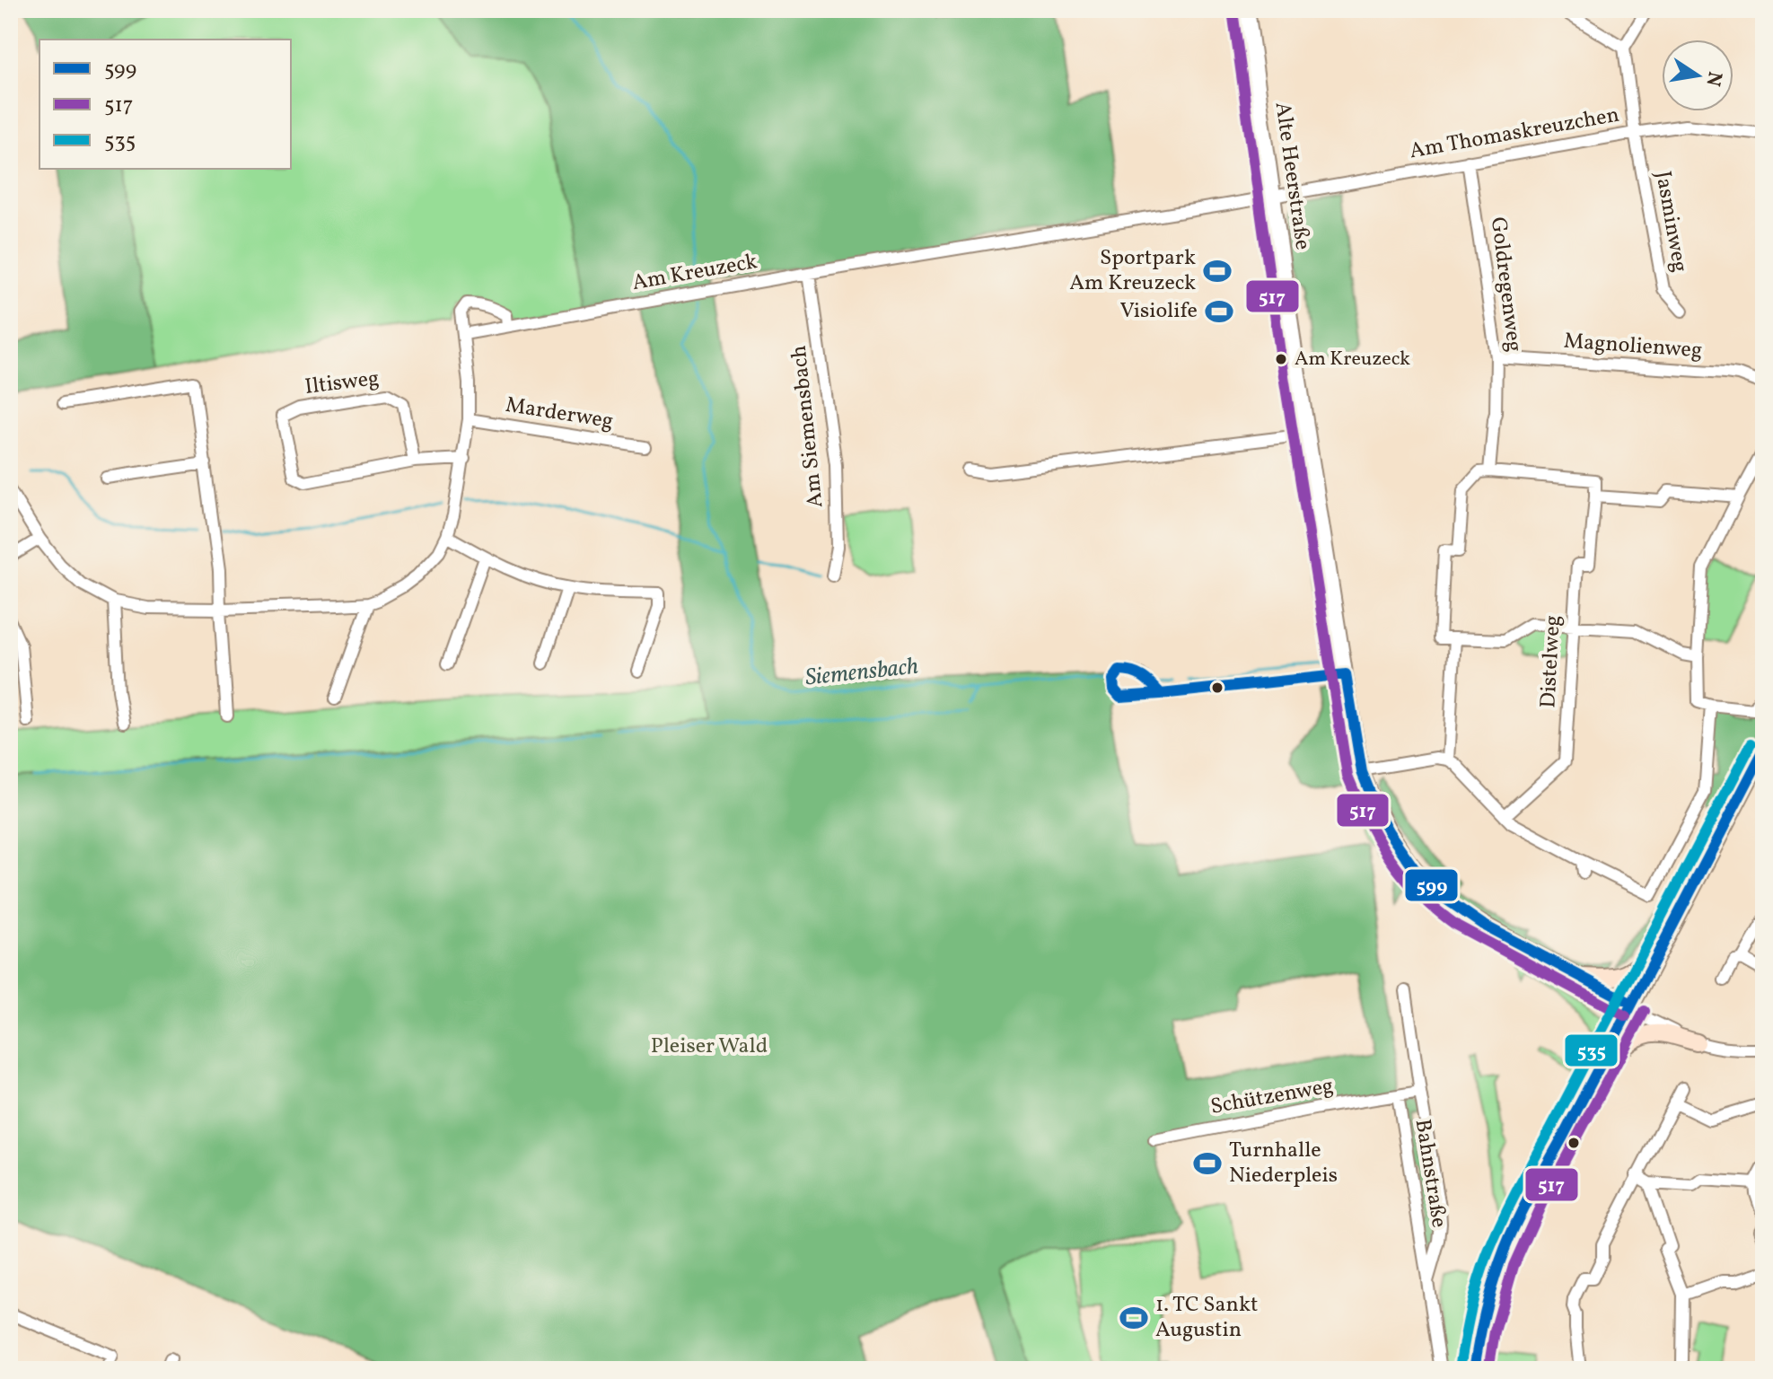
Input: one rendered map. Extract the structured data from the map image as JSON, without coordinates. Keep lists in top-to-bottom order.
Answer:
{
  "streets": {
    "street": [
      "Am Thomaskreuzchen",
      "Alte Heerstraße",
      "Jasminweg",
      "Am Kreuzeck",
      "Goldregenweg",
      "Magnolienweg",
      "Iltisweg",
      "Marderweg",
      "Am Siemensbach",
      "Distelweg",
      "Schützenweg",
      "Bahnstraße"
    ]
  },
  "crossings": [
    ["Am Thomaskreuzchen", "Alte Heerstraße"],
    ["Am Thomaskreuzchen", "Jasminweg"],
    ["Am Thomaskreuzchen", "Am Kreuzeck"],
    ["Am Thomaskreuzchen", "Goldregenweg"],
    ["Alte Heerstraße", "Am Kreuzeck"],
    ["Am Kreuzeck", "Am Siemensbach"],
    ["Goldregenweg", "Magnolienweg"],
    ["Schützenweg", "Bahnstraße"]
  ],
  "water": ["Siemensbach"],
  "parks": ["Pleiser Wald"],
  "places": {
    "sports": [
      "Sportpark Am Kreuzeck",
      "Visiolife",
      "Turnhalle Niederpleis",
      "1. TC Sankt Augustin"
    ],
    "other": ["Am Kreuzeck"]
  },
  "lines": ["transit line 517", "transit line 599", "transit line 535"],
  "legend": ["599", "517", "535"],
  "north": "right"
}
